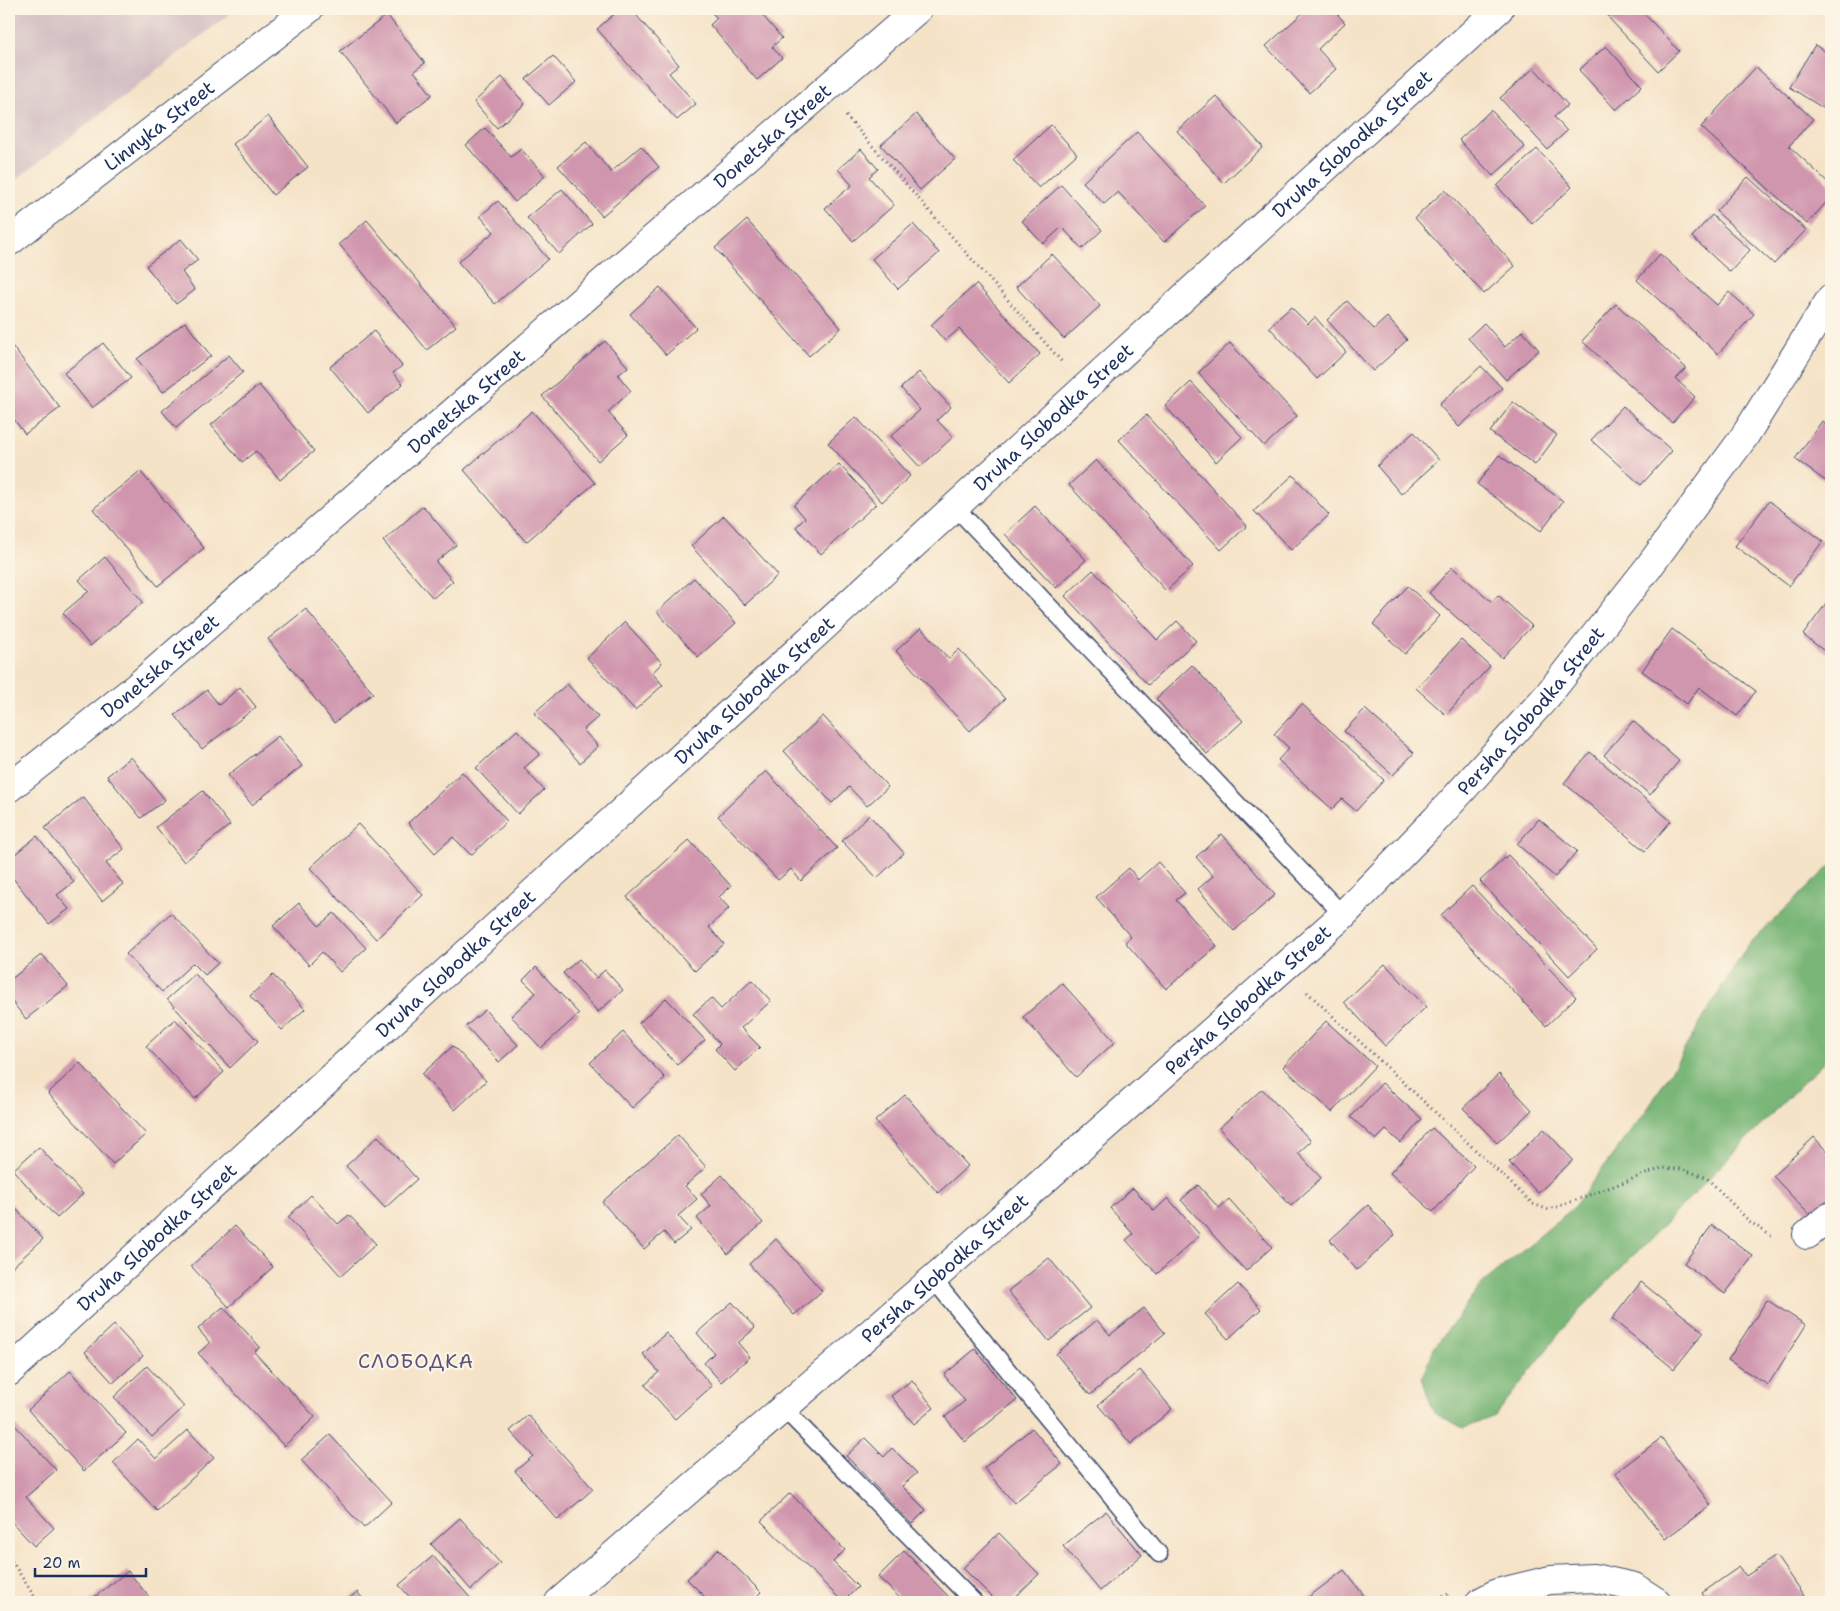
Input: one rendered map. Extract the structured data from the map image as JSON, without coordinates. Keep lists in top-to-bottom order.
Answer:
{
  "streets": {
    "street": [
      "Linnyka Street",
      "Donetska Street",
      "Druha Slobodka Street",
      "Persha Slobodka Street"
    ]
  },
  "districts": ["СЛОБОДКА"],
  "scale_bar": "20 m"
}
